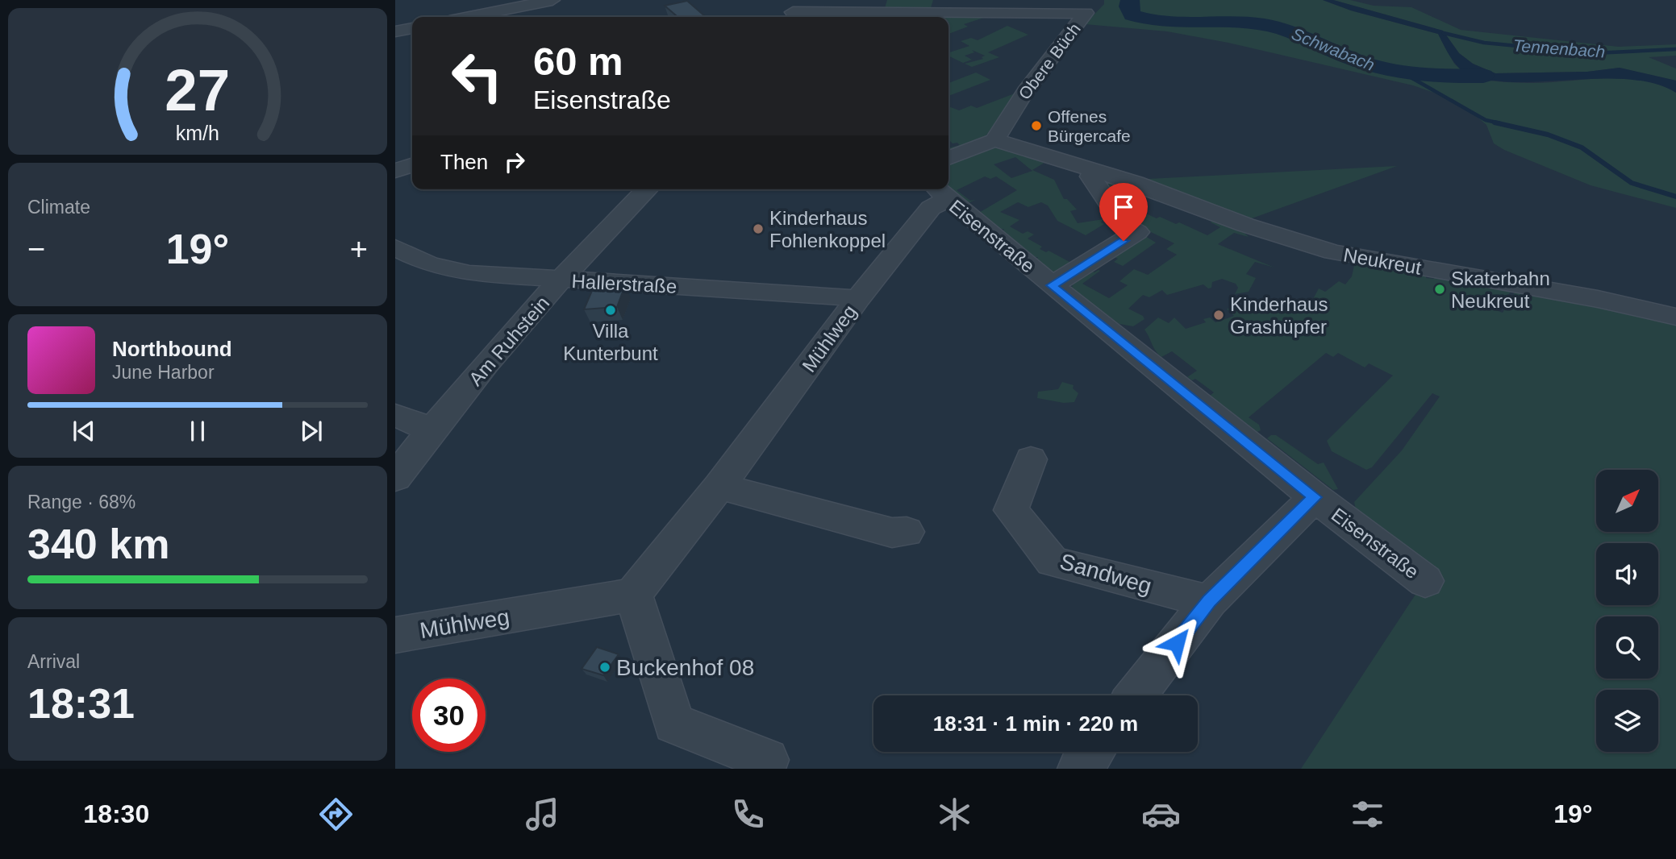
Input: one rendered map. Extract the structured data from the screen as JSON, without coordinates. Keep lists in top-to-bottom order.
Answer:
{
  "streets": {
    "street": [
      "Obere Büch",
      "Eisenstraße",
      "Neukreut",
      "Hallerstraße",
      "Mühlweg",
      "Am Ruhstein",
      "Sandweg"
    ]
  },
  "crossings": [
    ["Obere Büch", "Neukreut"],
    ["Eisenstraße", "Mühlweg"],
    ["Hallerstraße", "Mühlweg"],
    ["Hallerstraße", "Am Ruhstein"]
  ],
  "water": ["Tennenbach", "Schwabach"],
  "places": [
    "Offenes Bürgercafe",
    "Kinderhaus Fohlenkoppel",
    "Skaterbahn Neukreut",
    "Villa Kunterbunt",
    "Kinderhaus Grashüpfer",
    "Buckenhof 08"
  ],
  "north": "top right",
  "page": {
    "turn": ["60 m", "Eisenstraße"],
    "then": "Then",
    "tile": [
      "Climate",
      ["Range · 68%", "340 km"],
      ["Arrival", "18:31"]
    ],
    "heat": ["−", "19°", "+"],
    "song": ["Northbound", "June Harbor"],
    "limit": "30",
    "trip": "18:31 · 1 min · 220 m",
    "tabs": ["18:30", "19°"],
    "gauge": ["27", "km/h"]
  }
}
